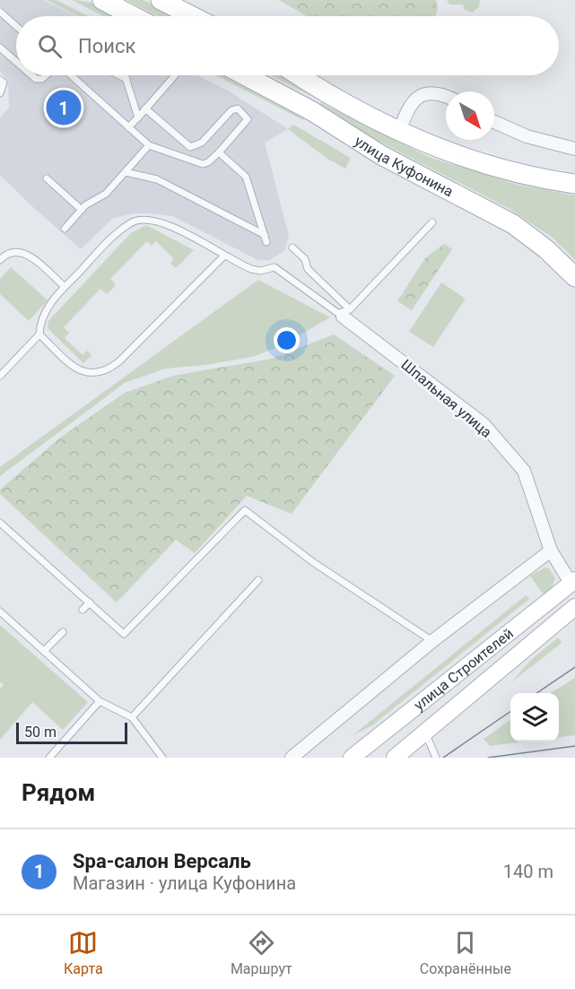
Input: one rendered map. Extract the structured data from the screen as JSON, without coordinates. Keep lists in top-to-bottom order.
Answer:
{
  "streets": {
    "main road": ["улица Куфонина", "улица Строителей"],
    "street": ["Шпальная улица"]
  },
  "crossings": [
    ["Шпальная улица", "улица Строителей"]
  ],
  "scale_bar": "50 m",
  "north": "bottom right",
  "page": {
    "search": "Поиск",
    "pins": "1",
    "scale": "50 m",
    "heading": "Рядом",
    "list": [
      {
        "mark": "1",
        "name": "Spa-салон Версаль",
        "note": "Магазин · улица Куфонина",
        "value": "140 m"
      }
    ],
    "nav": ["Карта", "Маршрут", "Сохранённые"]
  }
}
